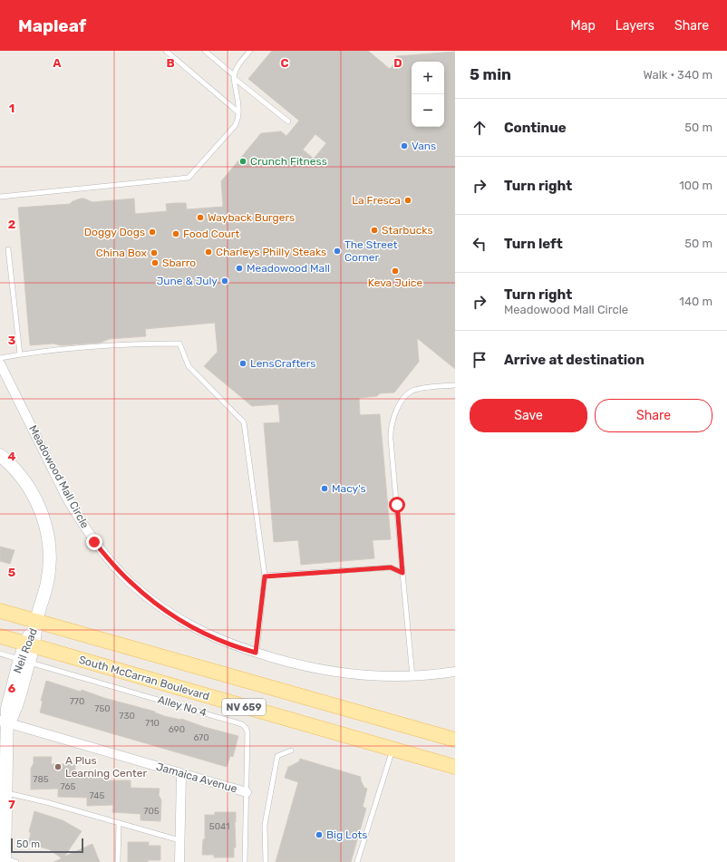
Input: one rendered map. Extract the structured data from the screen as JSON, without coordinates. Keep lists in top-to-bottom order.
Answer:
{
  "streets": {
    "main road": ["South McCarran Boulevard", "NV 659"],
    "street": ["Meadowood Mall Circle", "Neil Road", "Jamaica Avenue"],
    "lane": ["Alley No 4"]
  },
  "crossings": [
    ["Neil Road", "South McCarran Boulevard"],
    ["Neil Road", "Alley No 4"],
    ["Neil Road", "NV 659"],
    ["Neil Road", "Jamaica Avenue"],
    ["Alley No 4", "Jamaica Avenue"]
  ],
  "places": [
    "Vans",
    "Crunch Fitness",
    "La Fresca",
    "Wayback Burgers",
    "Starbucks",
    "Doggy Dogs",
    "Food Court",
    "The Street Corner",
    "Charleys Philly Steaks",
    "China Box",
    "Sbarro",
    "Meadowood Mall",
    "Keva Juice",
    "June & July",
    "LensCrafters",
    "Macy's",
    "A Plus Learning Center",
    "Big Lots"
  ],
  "house_numbers": [
    "770",
    "750",
    "730",
    "710",
    "690",
    "670",
    "785",
    "765",
    "745",
    "705",
    "5041"
  ],
  "scale_bar": "50 m",
  "page": {
    "header": "Mapleaf",
    "nav": ["Map", "Layers", "Share"],
    "heading": ["5 min", "Walk · 340 m"],
    "map_buttons": ["+", "−"],
    "list": [
      ["Continue", "50 m"],
      ["Turn right", "100 m"],
      ["Turn left", "50 m"],
      ["Turn right", "Meadowood Mall Circle", "140 m"],
      "Arrive at destination"
    ],
    "buttons": ["Save", "Share"],
    "scale": "50 m"
  },
  "grid": {
    "columns": [
      "A",
      "B",
      "C",
      "D"
    ],
    "rows": [
      "1",
      "2",
      "3",
      "4",
      "5",
      "6",
      "7"
    ]
  }
}
